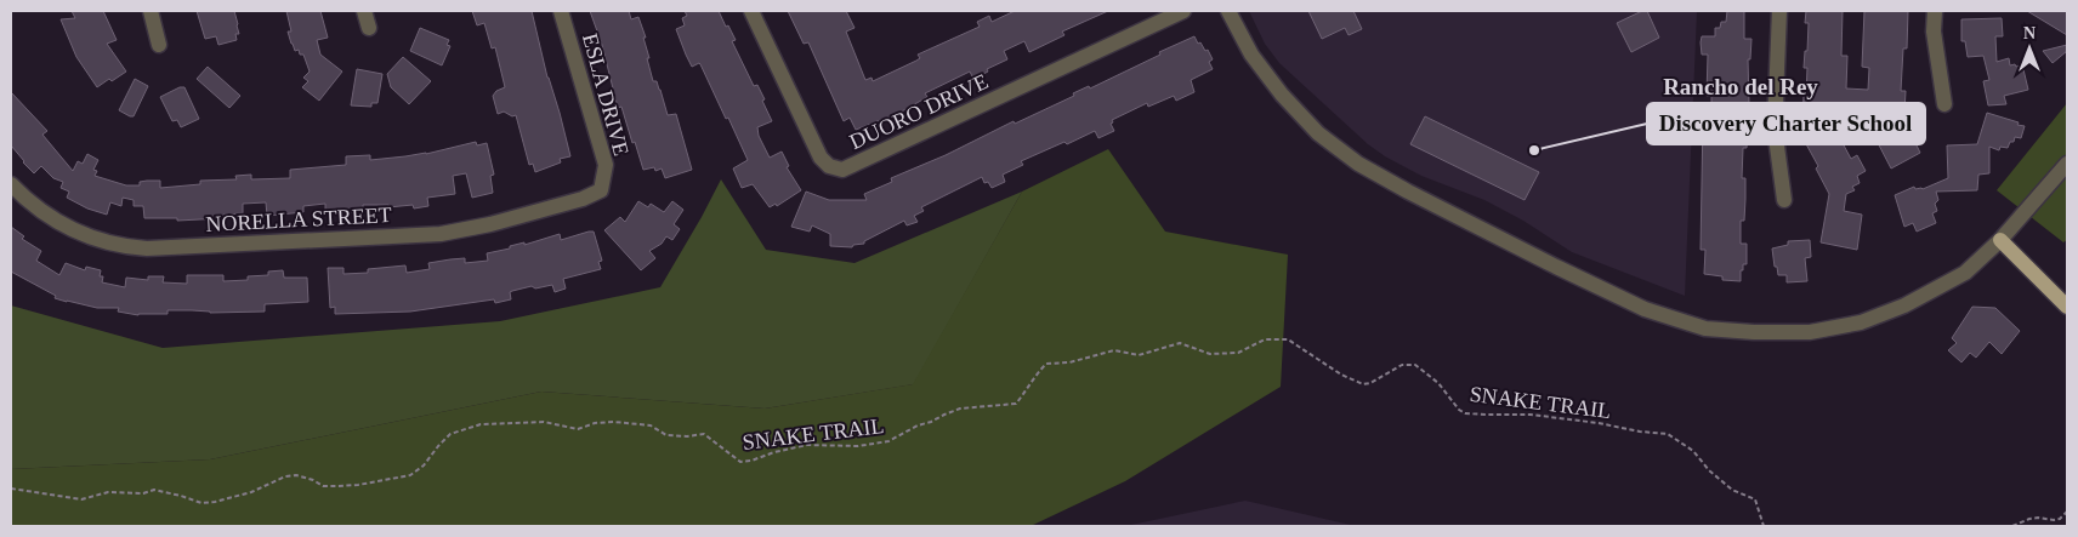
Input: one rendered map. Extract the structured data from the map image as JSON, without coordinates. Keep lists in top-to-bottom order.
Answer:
{
  "streets": {
    "street": ["ESLA DRIVE", "DUORO DRIVE", "NORELLA STREET"],
    "path": ["SNAKE TRAIL"]
  },
  "crossings": [
    ["ESLA DRIVE", "NORELLA STREET"]
  ],
  "districts": ["Rancho del Rey"],
  "places": ["Discovery Charter School"],
  "north": "top"
}
